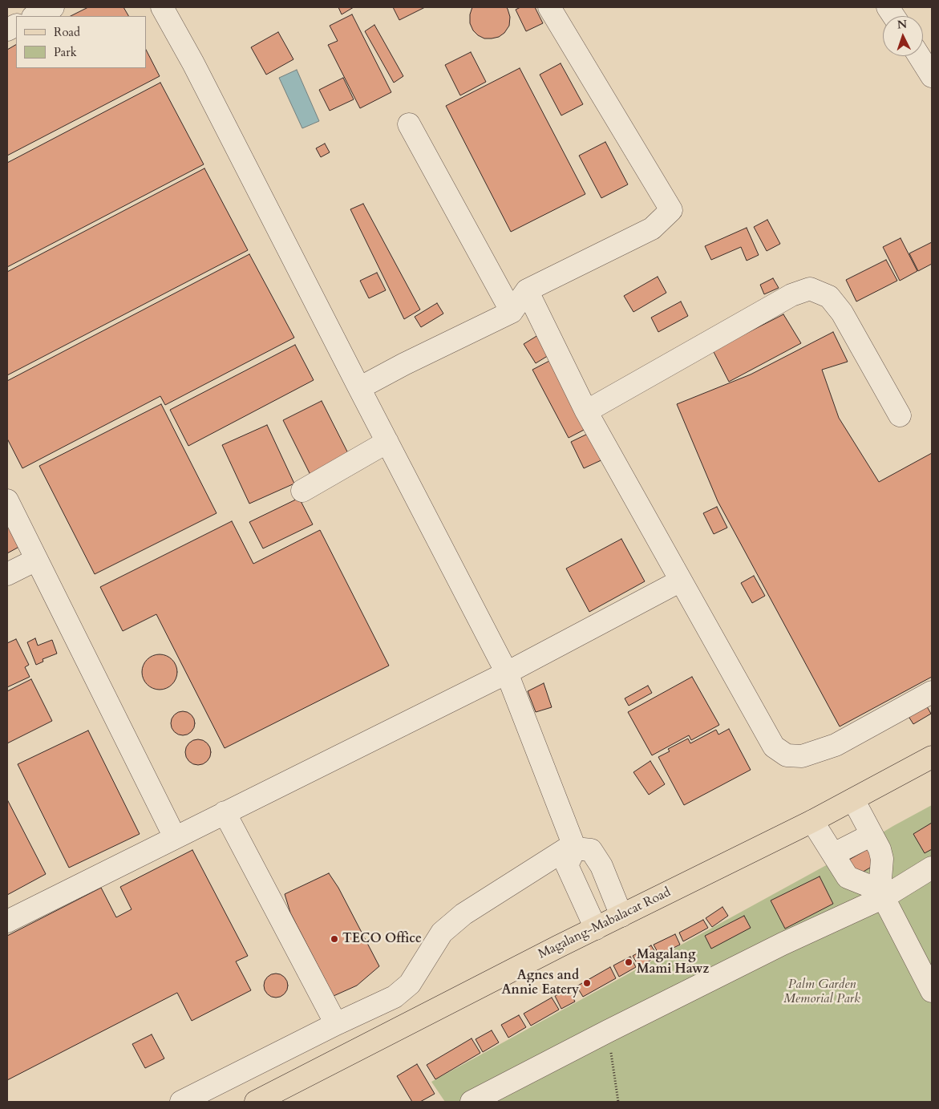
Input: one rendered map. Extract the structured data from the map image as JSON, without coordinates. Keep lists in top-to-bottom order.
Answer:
{
  "streets": {
    "main road": ["Magalang-Mabalacat Road"]
  },
  "parks": ["Palm Garden Memorial Park"],
  "places": ["TECO Office", "Magalang Mami Hawz", "Agnes and Annie Eatery"],
  "legend": ["Road", "Park"],
  "north": "top"
}
